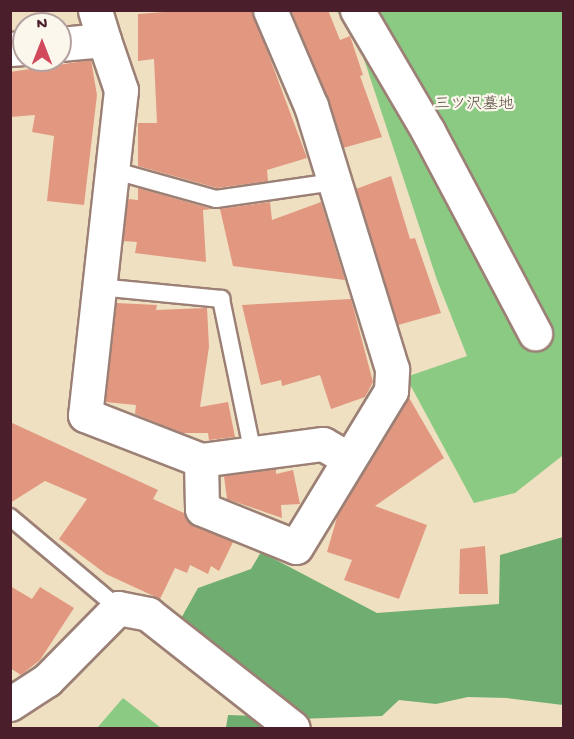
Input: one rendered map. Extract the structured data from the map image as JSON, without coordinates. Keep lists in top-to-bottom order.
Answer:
{
  "parks": ["三ツ沢墓地"],
  "north": "top"
}
